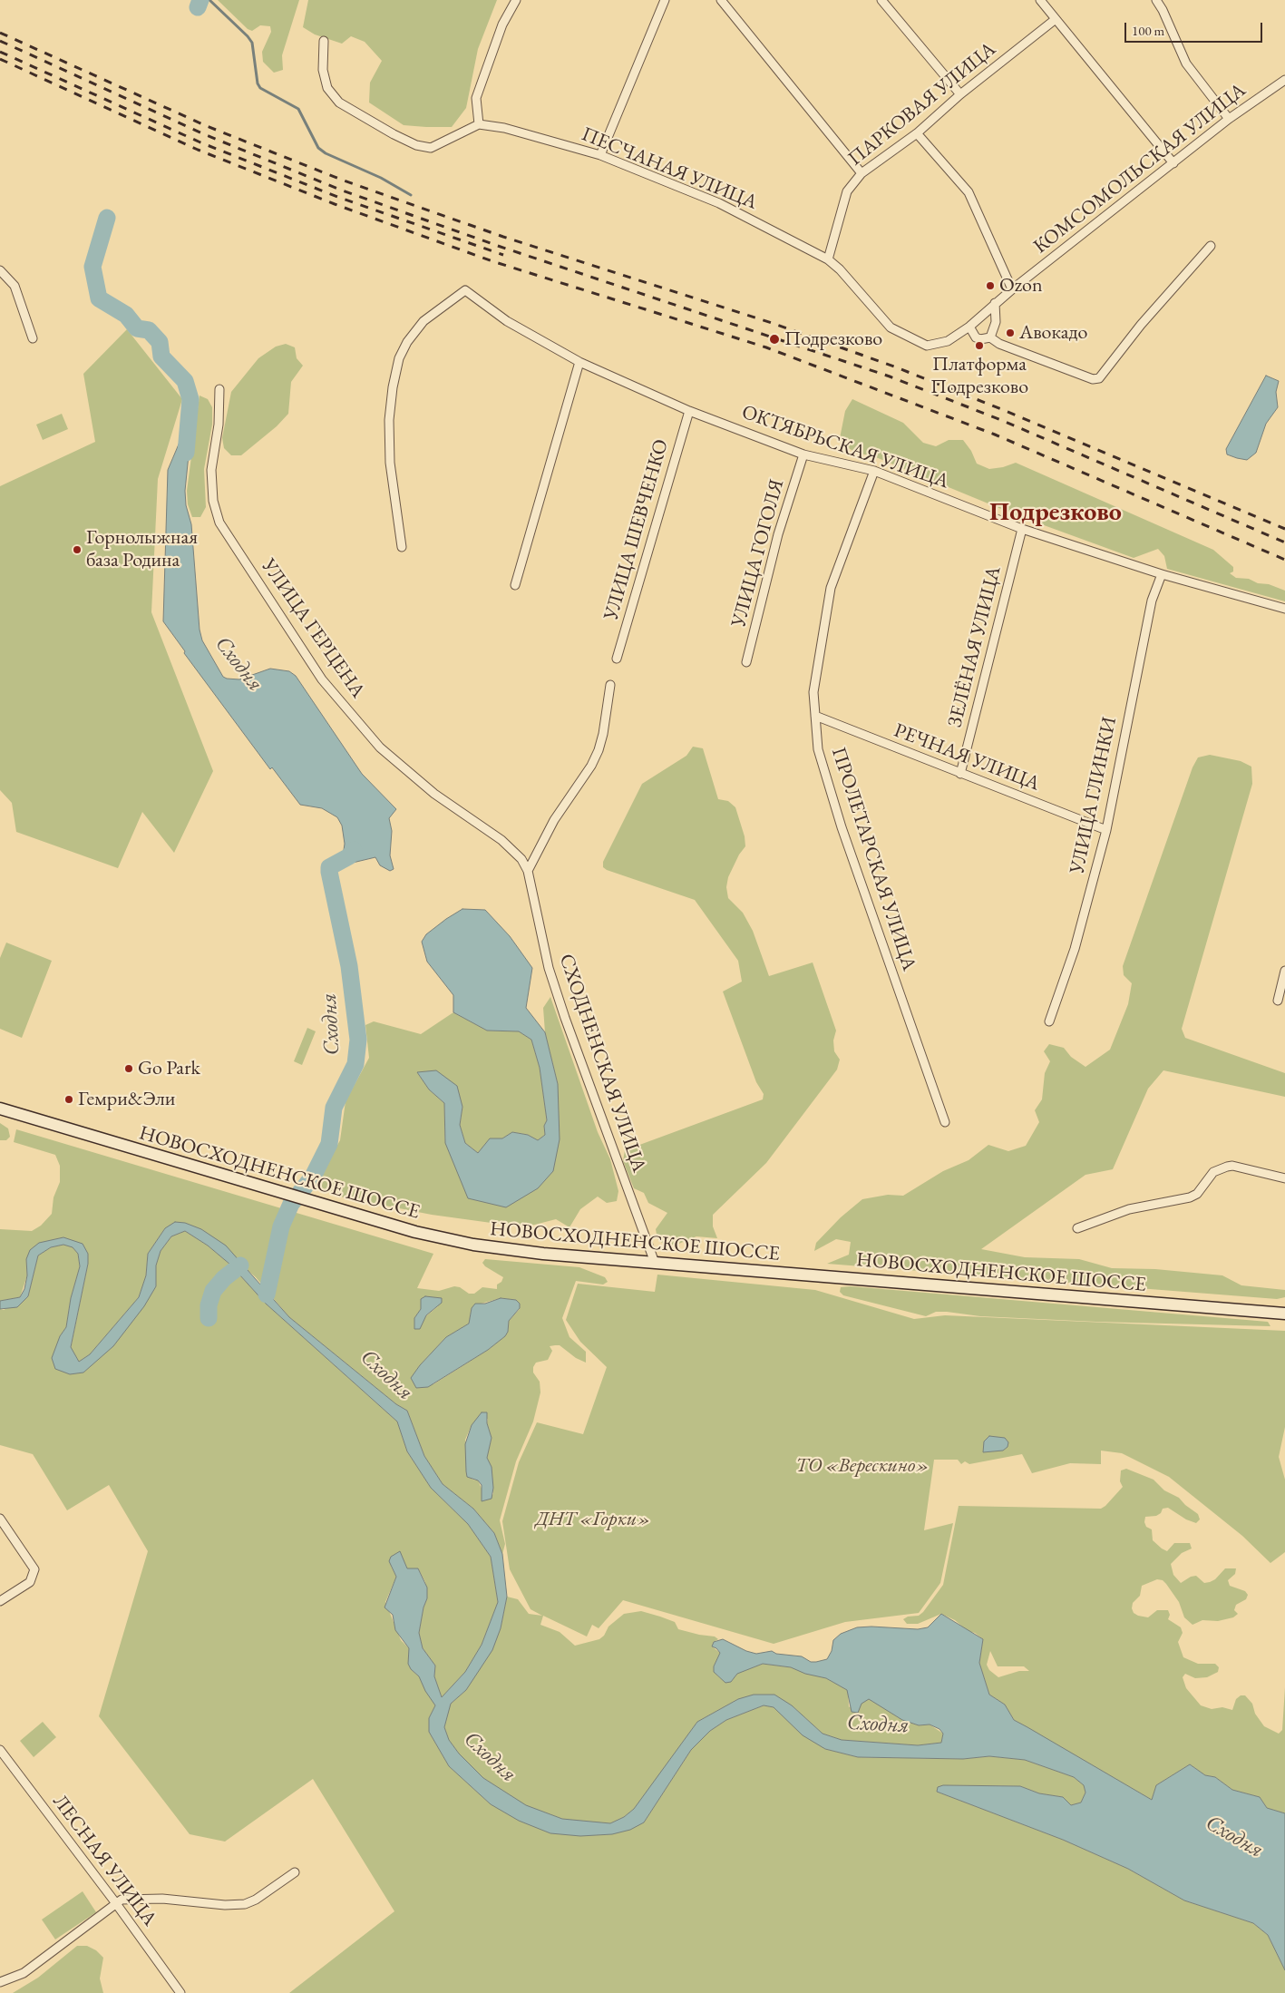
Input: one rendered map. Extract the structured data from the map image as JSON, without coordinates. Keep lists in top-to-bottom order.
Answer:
{
  "streets": {
    "main road": ["НОВОСХОДНЕНСКОЕ ШОССЕ"],
    "street": [
      "ПАРКОВАЯ УЛИЦА",
      "ПЕСЧАНАЯ УЛИЦА",
      "КОМСОМОЛЬСКАЯ УЛИЦА",
      "ОКТЯБРЬСКАЯ УЛИЦА",
      "УЛИЦА ШЕВЧЕНКО",
      "УЛИЦА ГОГОЛЯ",
      "УЛИЦА ГЕРЦЕНА",
      "ЗЕЛЁНАЯ УЛИЦА",
      "РЕЧНАЯ УЛИЦА",
      "УЛИЦА ГЛИНКИ",
      "ПРОЛЕТАРСКАЯ УЛИЦА",
      "СХОДНЕНСКАЯ УЛИЦА",
      "ЛЕСНАЯ УЛИЦА"
    ]
  },
  "crossings": [
    ["ПАРКОВАЯ УЛИЦА", "ПЕСЧАНАЯ УЛИЦА"],
    ["ПЕСЧАНАЯ УЛИЦА", "КОМСОМОЛЬСКАЯ УЛИЦА"],
    ["ОКТЯБРЬСКАЯ УЛИЦА", "УЛИЦА ШЕВЧЕНКО"],
    ["ОКТЯБРЬСКАЯ УЛИЦА", "УЛИЦА ГОГОЛЯ"],
    ["ОКТЯБРЬСКАЯ УЛИЦА", "ЗЕЛЁНАЯ УЛИЦА"],
    ["ОКТЯБРЬСКАЯ УЛИЦА", "УЛИЦА ГЛИНКИ"],
    ["ОКТЯБРЬСКАЯ УЛИЦА", "ПРОЛЕТАРСКАЯ УЛИЦА"],
    ["УЛИЦА ГЕРЦЕНА", "СХОДНЕНСКАЯ УЛИЦА"],
    ["ЗЕЛЁНАЯ УЛИЦА", "РЕЧНАЯ УЛИЦА"],
    ["РЕЧНАЯ УЛИЦА", "УЛИЦА ГЛИНКИ"],
    ["РЕЧНАЯ УЛИЦА", "ПРОЛЕТАРСКАЯ УЛИЦА"],
    ["СХОДНЕНСКАЯ УЛИЦА", "НОВОСХОДНЕНСКОЕ ШОССЕ"]
  ],
  "districts": ["Подрезково"],
  "water": ["Сходня"],
  "parks": ["ТО «Верескино»", "ДНТ «Горки»"],
  "places": [
    "Ozon",
    "Авокадо",
    "Подрезково",
    "Платформа Подрезково",
    "Горнолыжная база Родина",
    "Go Park",
    "Гемри&Эли"
  ],
  "scale_bar": "100 m"
}
